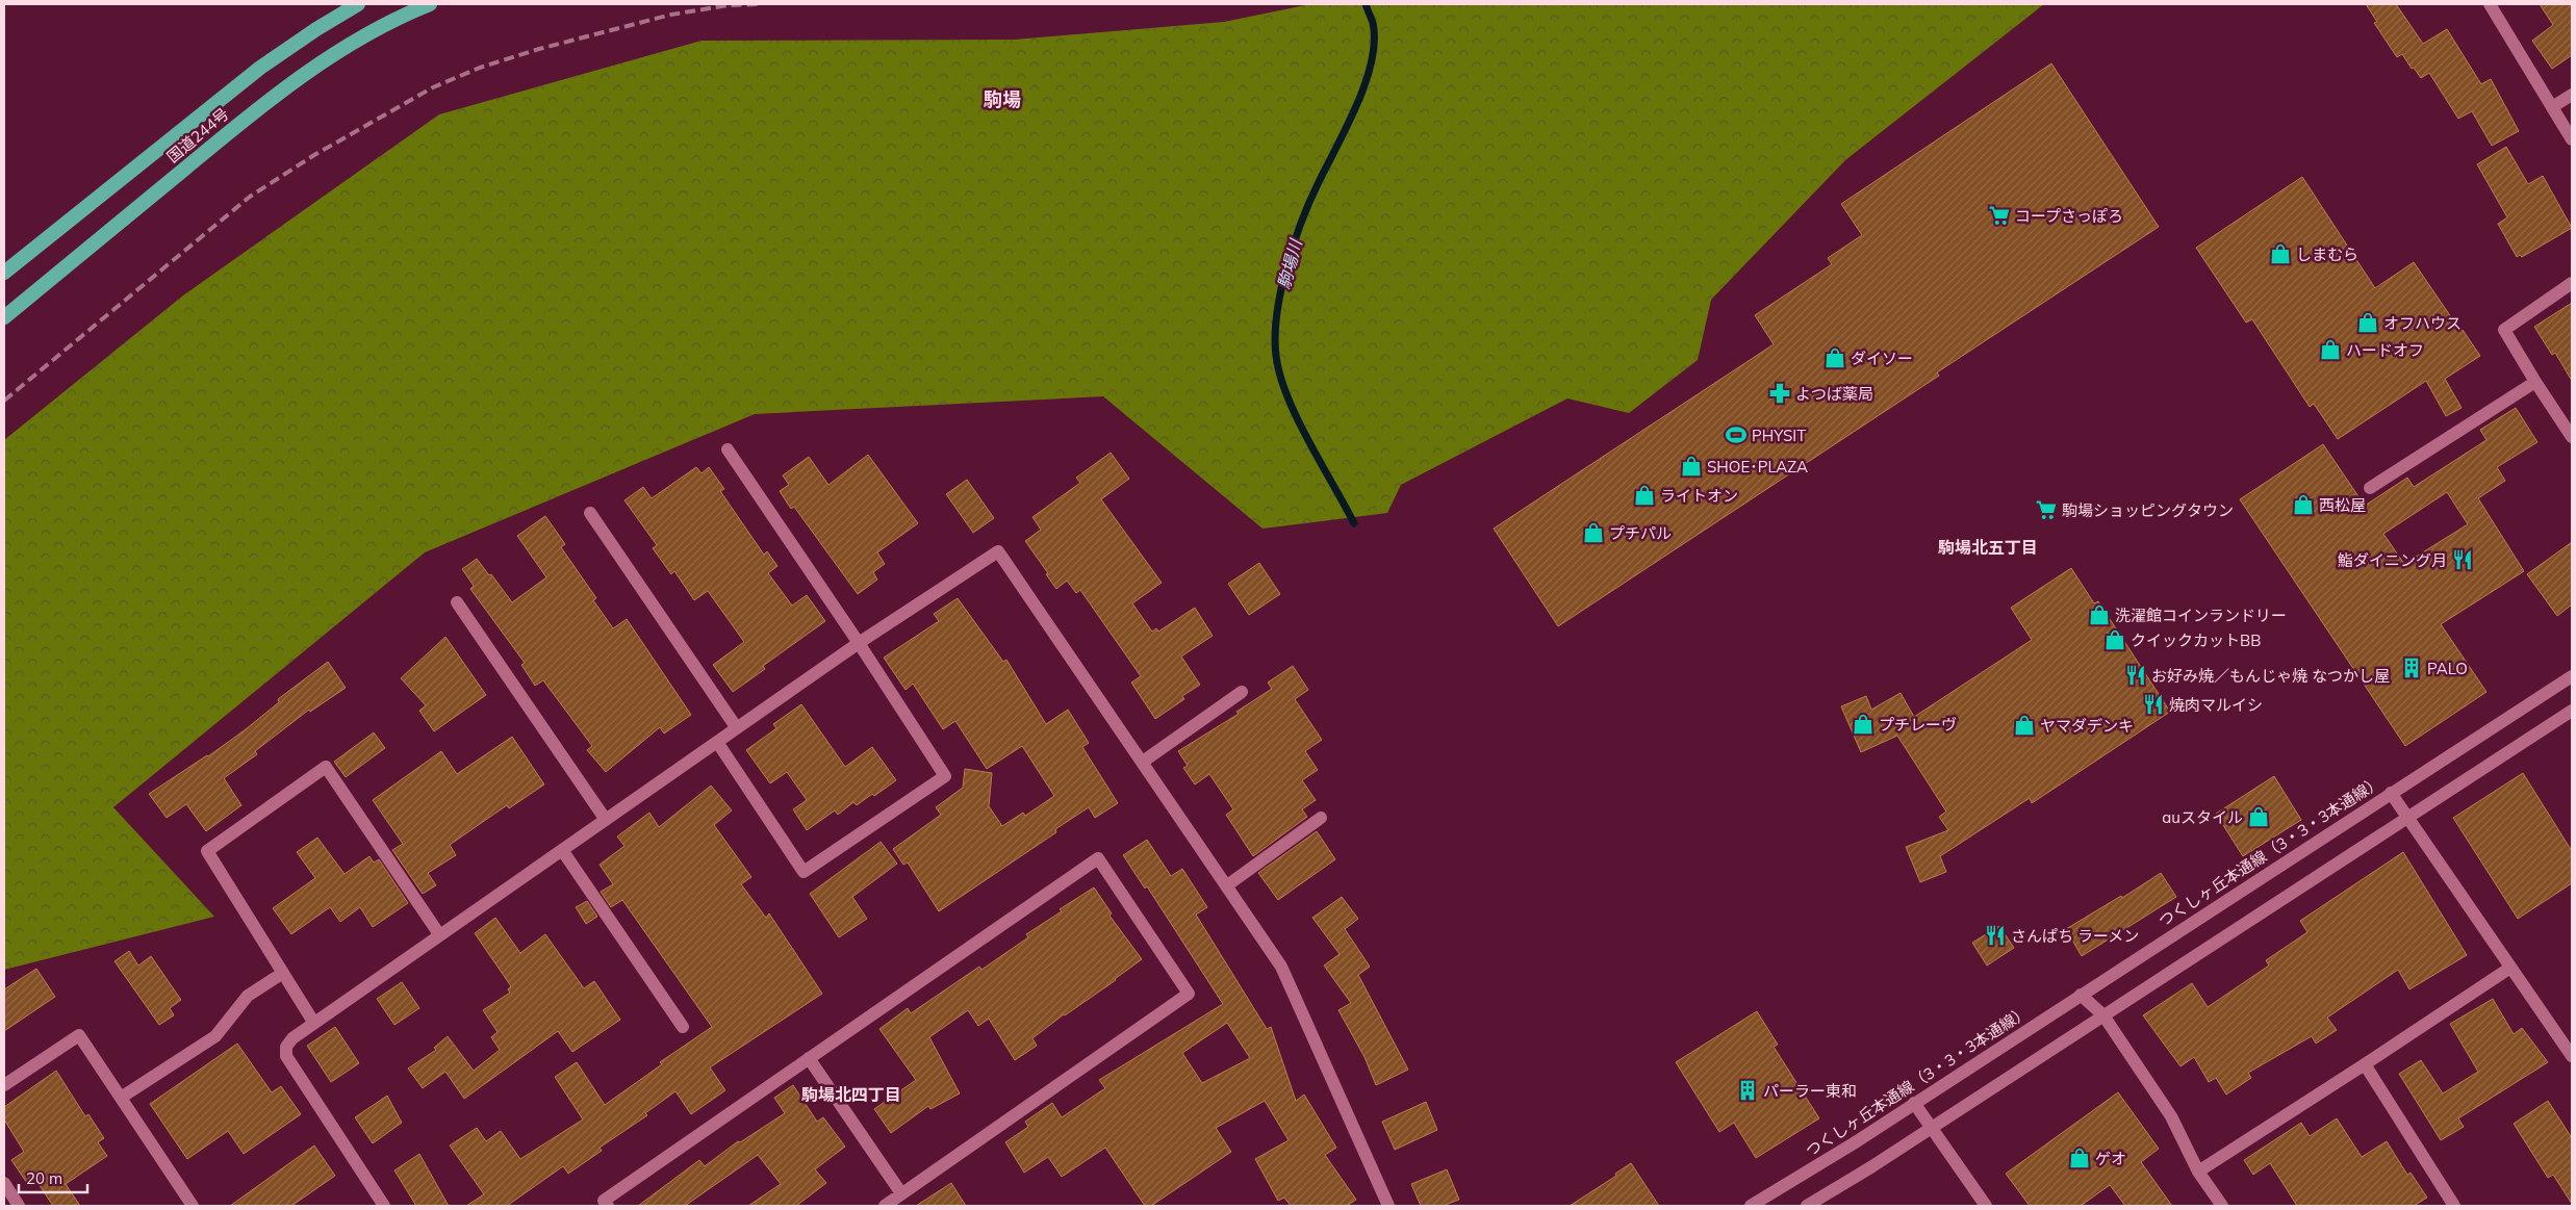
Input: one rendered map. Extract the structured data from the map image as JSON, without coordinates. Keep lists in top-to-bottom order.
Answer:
{
  "streets": {
    "highway": ["国道244号"],
    "street": ["つくしヶ丘本通線（3・3・3本通線）"]
  },
  "districts": ["駒場", "駒場北五丁目", "駒場北四丁目"],
  "water": ["駒場川"],
  "places": {
    "supermarket": ["コープさっぽろ", "駒場ショッピングタウン"],
    "shop": [
      "しまむら",
      "オフハウス",
      "ハードオフ",
      "ダイソー",
      "SHOE･PLAZA",
      "ライトオン",
      "西松屋",
      "プチパル",
      "洗濯館コインランドリー",
      "クイックカットBB",
      "プチレーヴ",
      "ヤマダデンキ",
      "auスタイル",
      "ゲオ"
    ],
    "pharmacy": ["よつば薬局"],
    "sports": ["PHYSIT"],
    "restaurant": [
      "鮨ダイニング月",
      "お好み焼／もんじゃ焼 なつかし屋",
      "焼肉マルイシ",
      "さんぱち ラーメン"
    ],
    "building": ["PALO", "パーラー東和"]
  },
  "scale_bar": "20 m"
}
